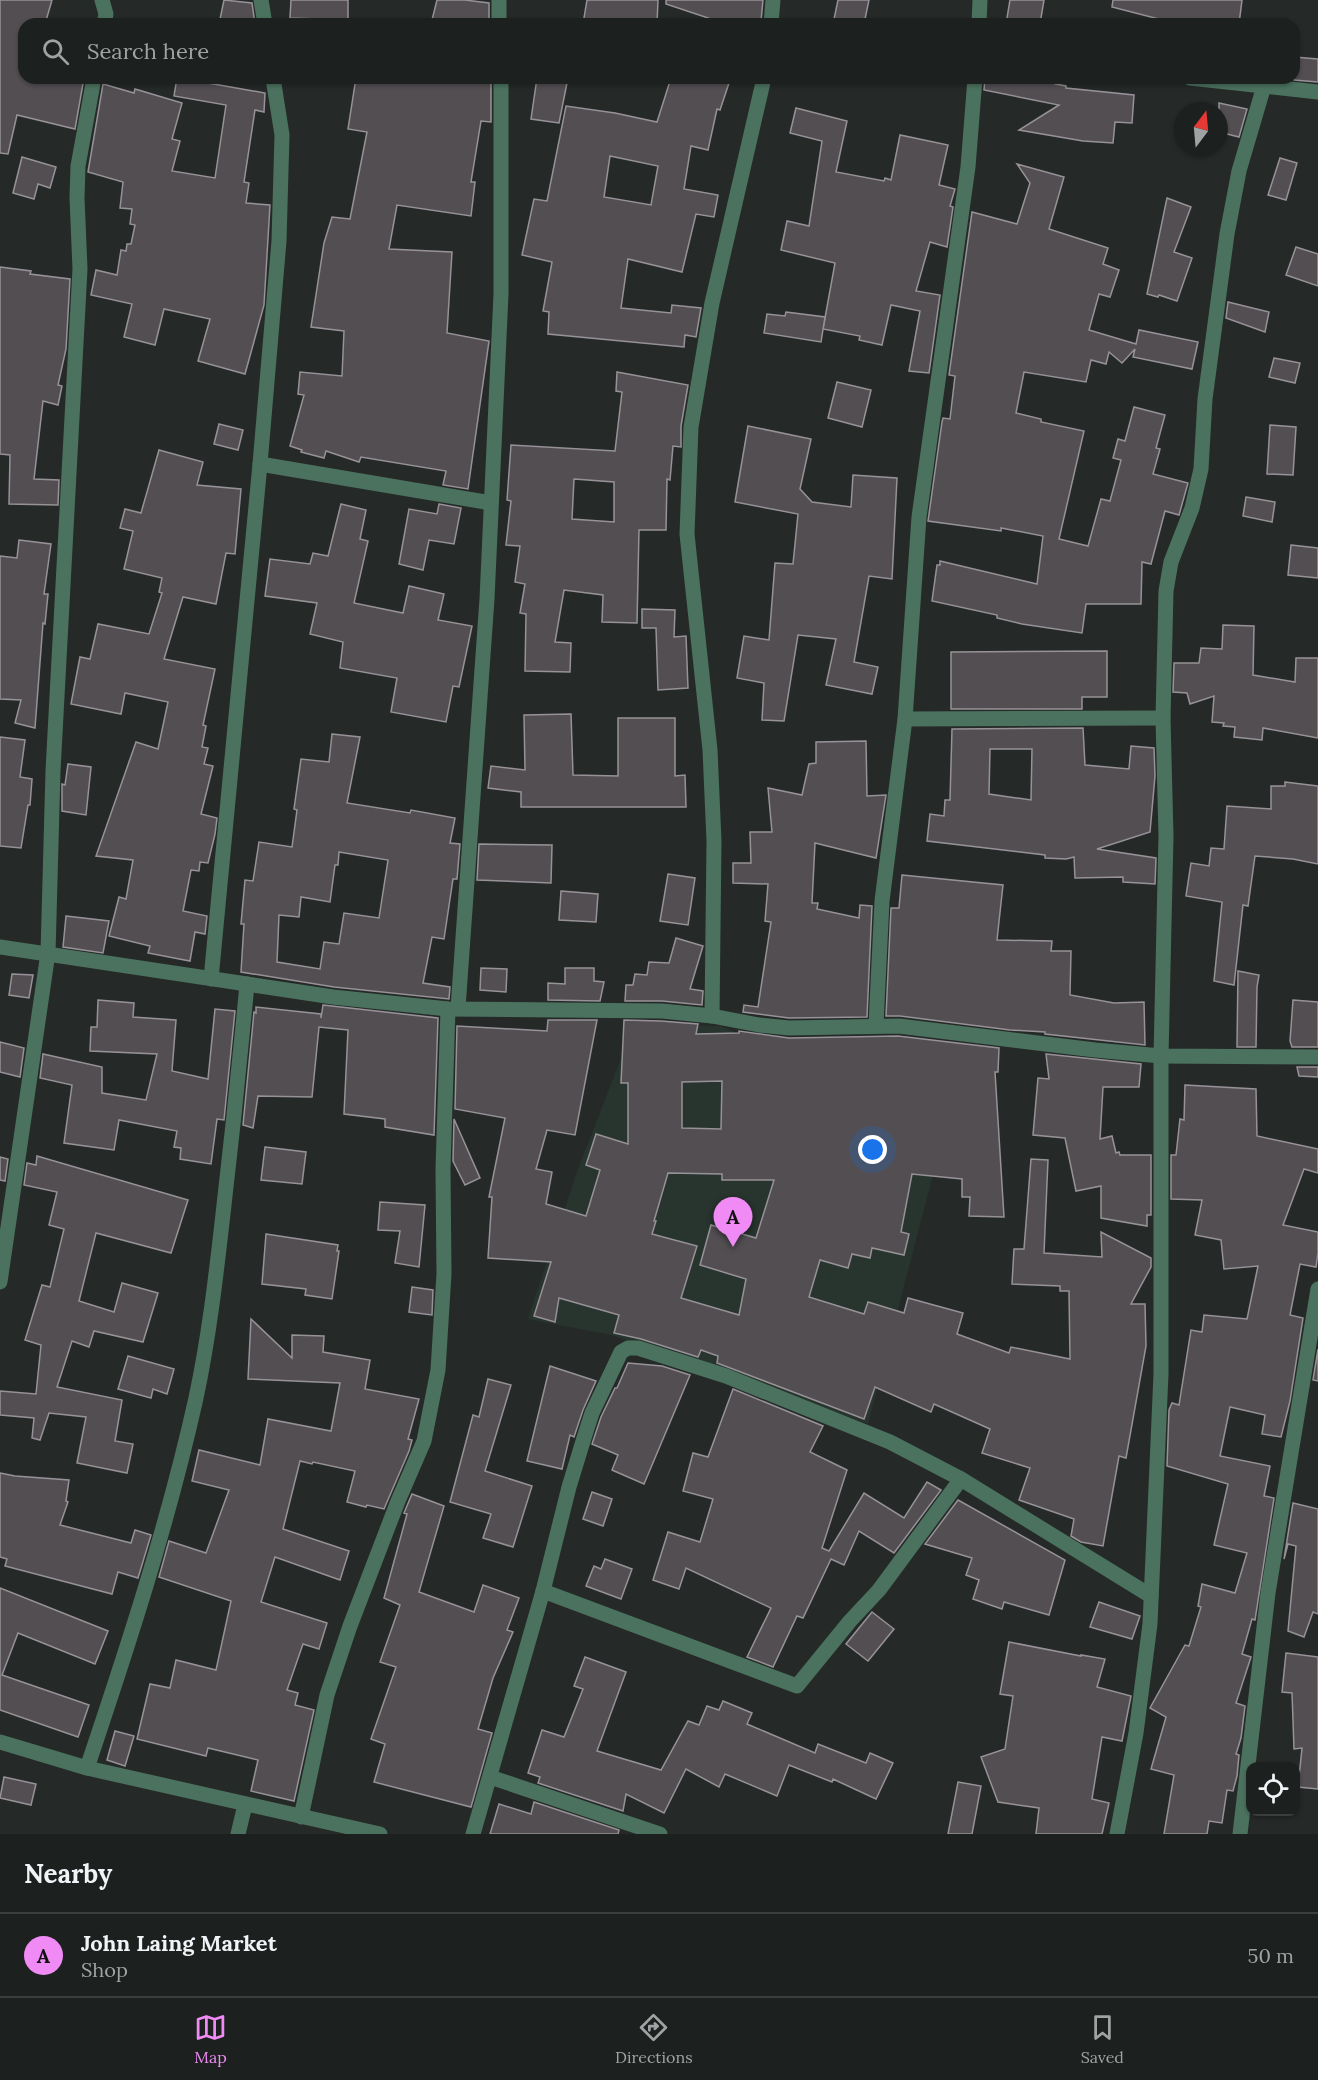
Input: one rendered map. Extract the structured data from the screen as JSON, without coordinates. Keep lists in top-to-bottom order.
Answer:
{
  "north": "top",
  "page": {
    "search": "Search here",
    "pins": "A",
    "heading": "Nearby",
    "list": [
      {
        "mark": "A",
        "name": "John Laing Market",
        "note": "Shop",
        "value": "50 m"
      }
    ],
    "nav": ["Map", "Directions", "Saved"]
  }
}
